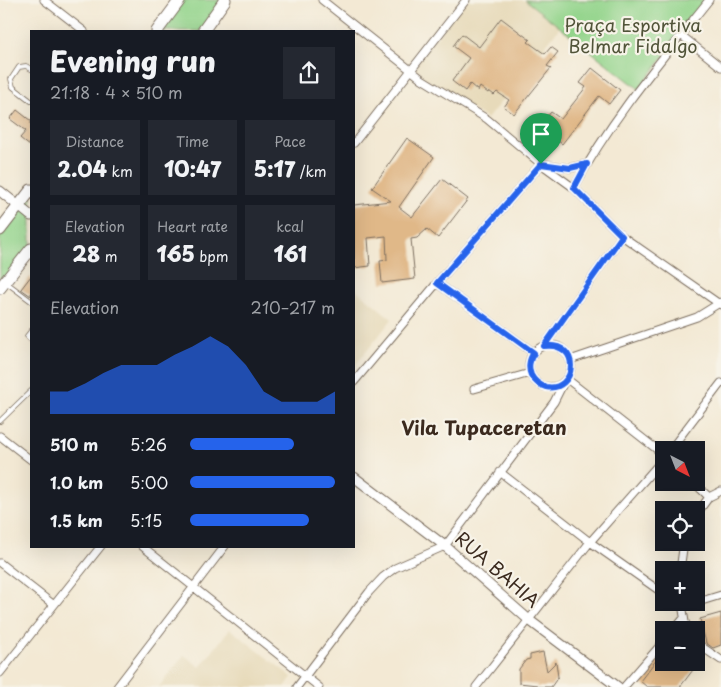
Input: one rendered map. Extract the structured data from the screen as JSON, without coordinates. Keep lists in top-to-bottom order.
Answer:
{
  "streets": {
    "street": ["RUA BAHIA"]
  },
  "districts": ["Vila Tupaceretan"],
  "parks": ["Praça Esportiva Belmar Fidalgo"],
  "north": "bottom right",
  "page": {
    "heading": ["Evening run", "21:18 · 4 × 510 m"],
    "stats": [
      ["Distance", "2.04 km"],
      ["Time", "10:47"],
      ["Pace", "5:17 /km"],
      ["Elevation", "28 m"],
      ["Heart rate", "165 bpm"],
      ["kcal", "161"]
    ],
    "chart": ["Elevation", "210–217 m"],
    "list": [
      {
        "name": "510 m",
        "note": "5:26"
      },
      {
        "name": "1.0 km",
        "note": "5:00"
      },
      {
        "name": "1.5 km",
        "note": "5:15"
      }
    ],
    "map_buttons": ["+", "−"]
  }
}
